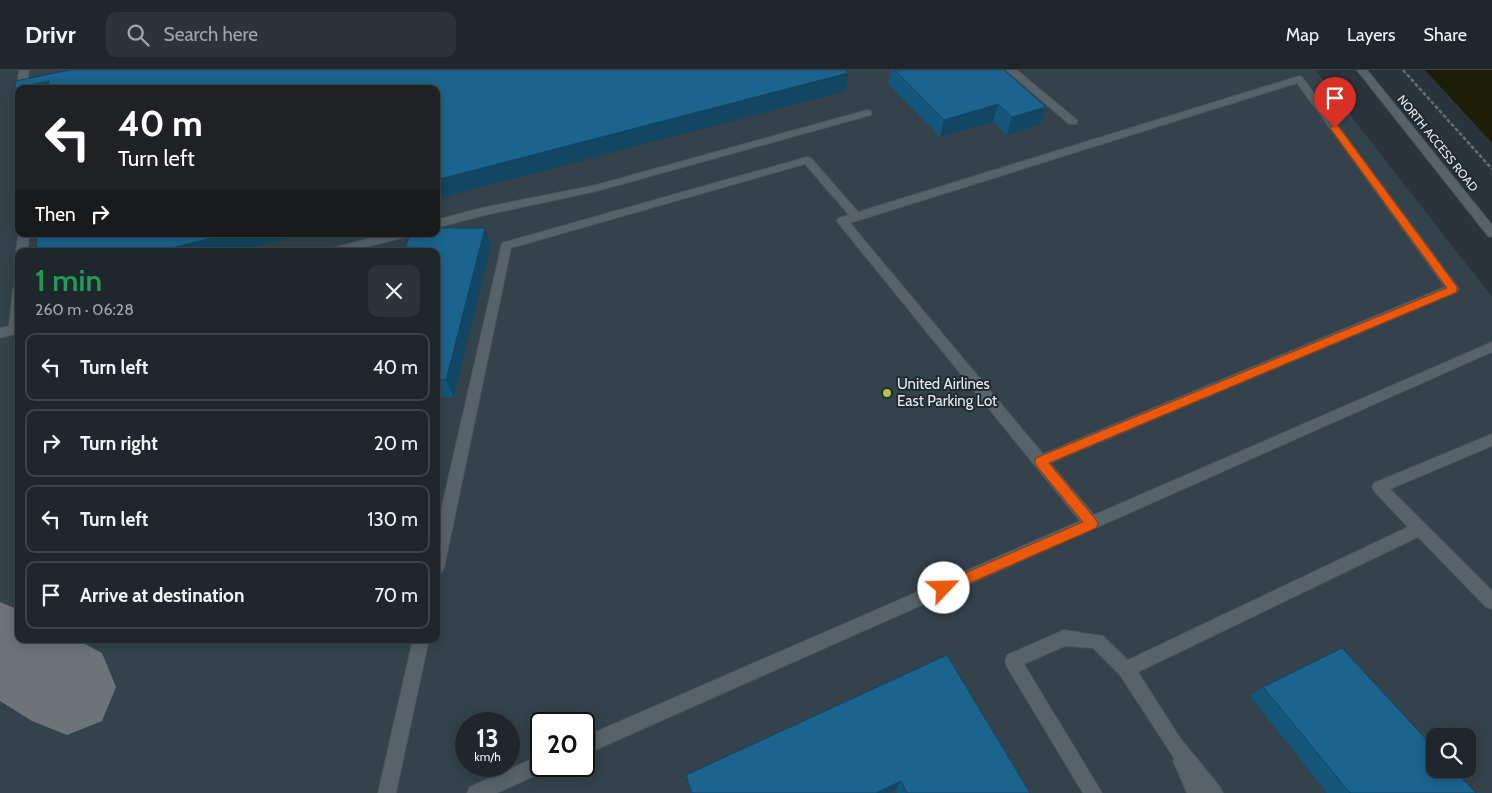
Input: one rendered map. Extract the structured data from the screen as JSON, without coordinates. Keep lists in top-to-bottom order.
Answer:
{
  "streets": {
    "street": ["NORTH ACCESS ROAD"]
  },
  "places": ["United Airlines East Parking Lot"],
  "page": {
    "header": "Drivr",
    "search": "Search here",
    "nav": ["Map", "Layers", "Share"],
    "turn": ["40 m", "Turn left"],
    "then": "Then",
    "heading": ["1 min", "260 m · 06:28"],
    "list": [
      {
        "name": "Turn left",
        "value": "40 m"
      },
      {
        "name": "Turn right",
        "value": "20 m"
      },
      {
        "name": "Turn left",
        "value": "130 m"
      },
      {
        "name": "Arrive at destination",
        "value": "70 m"
      }
    ],
    "speed": "13 km/h",
    "limit": "20"
  }
}
